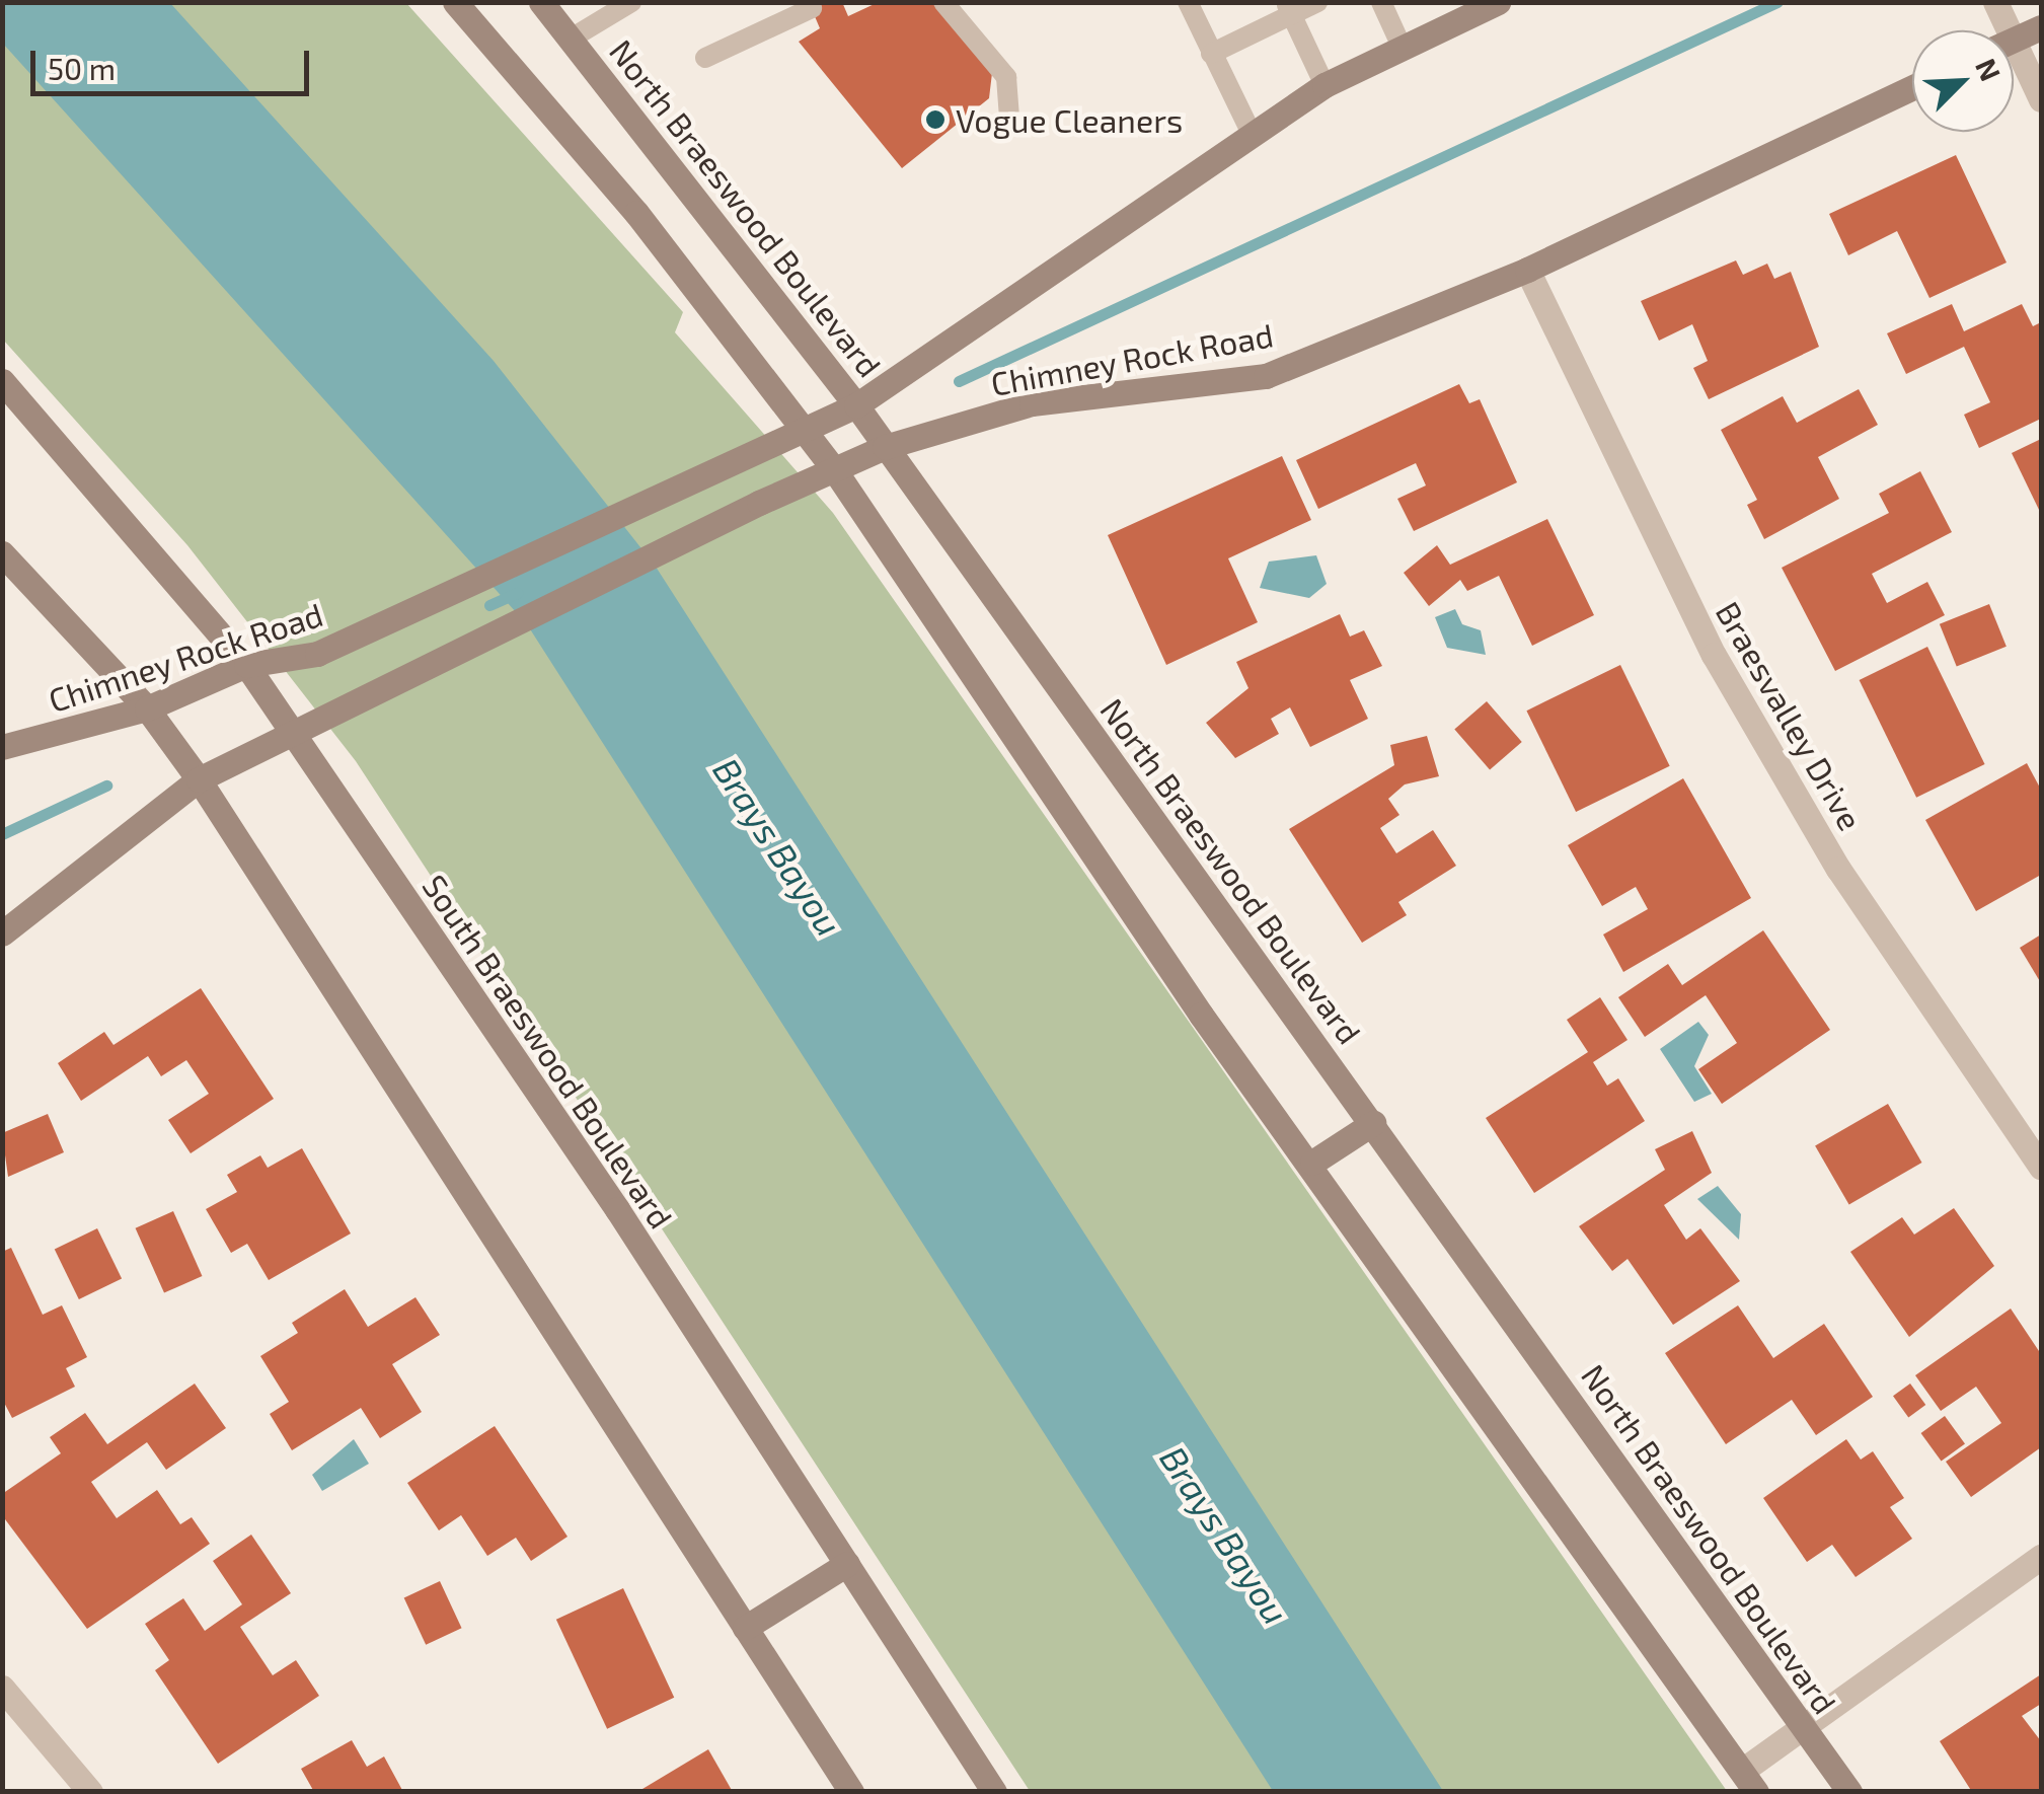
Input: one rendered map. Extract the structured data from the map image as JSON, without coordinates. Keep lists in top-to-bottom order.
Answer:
{
  "streets": {
    "main road": ["North Braeswood Boulevard", "Chimney Rock Road", "South Braeswood Boulevard"],
    "street": ["Braesvalley Drive"]
  },
  "crossings": [
    ["North Braeswood Boulevard", "Chimney Rock Road"],
    ["Chimney Rock Road", "Braesvalley Drive"],
    ["Chimney Rock Road", "South Braeswood Boulevard"]
  ],
  "water": ["Brays Bayou"],
  "places": ["Vogue Cleaners"],
  "scale_bar": "50 m",
  "north": "top right"
}
